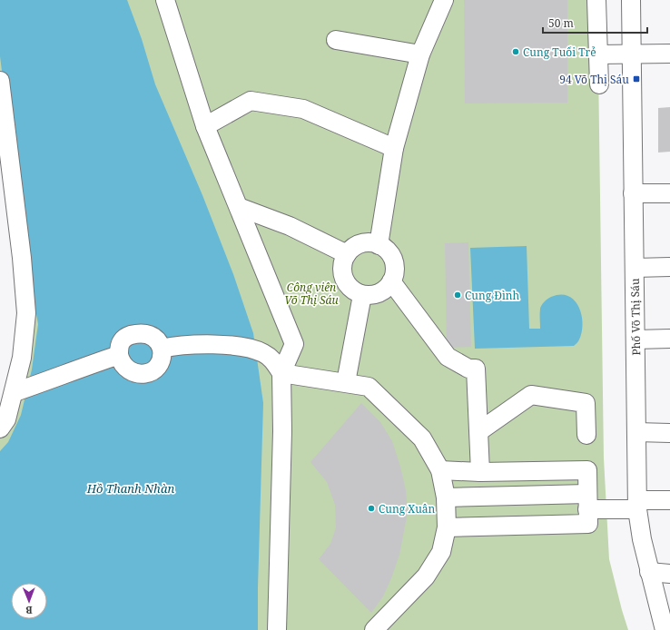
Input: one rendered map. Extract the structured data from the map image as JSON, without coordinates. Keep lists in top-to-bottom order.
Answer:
{
  "streets": {
    "street": ["Phố Võ Thị Sáu"]
  },
  "water": ["Hồ Thanh Nhàn"],
  "parks": ["Công viên Võ Thị Sáu"],
  "places": {
    "other": ["Cung Tuổi Trẻ", "Cung Đình", "Cung Xuân"],
    "transit": ["94 Võ Thị Sáu"]
  },
  "scale_bar": "50 m",
  "north": "bottom"
}
